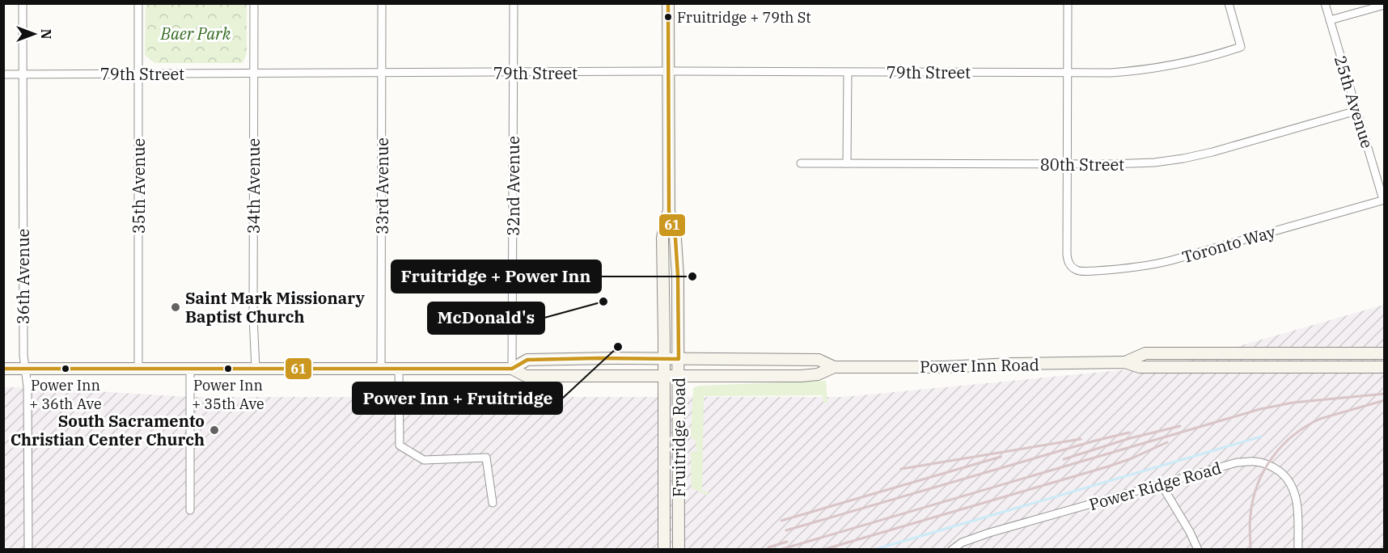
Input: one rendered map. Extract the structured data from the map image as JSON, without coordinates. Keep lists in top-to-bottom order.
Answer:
{
  "streets": {
    "main road": ["Power Inn Road", "Fruitridge Road"],
    "street": [
      "79th Street",
      "25th Avenue",
      "80th Street",
      "35th Avenue",
      "34th Avenue",
      "33rd Avenue",
      "32nd Avenue",
      "Toronto Way",
      "36th Avenue",
      "Power Ridge Road"
    ]
  },
  "crossings": [
    ["79th Street", "35th Avenue"],
    ["79th Street", "34th Avenue"],
    ["79th Street", "33rd Avenue"],
    ["79th Street", "32nd Avenue"],
    ["79th Street", "36th Avenue"],
    ["79th Street", "Fruitridge Road"],
    ["25th Avenue", "80th Street"],
    ["25th Avenue", "Toronto Way"],
    ["80th Street", "Toronto Way"],
    ["35th Avenue", "Power Inn Road"],
    ["34th Avenue", "Power Inn Road"],
    ["33rd Avenue", "Power Inn Road"],
    ["32nd Avenue", "Power Inn Road"],
    ["36th Avenue", "Power Inn Road"],
    ["Power Inn Road", "Fruitridge Road"]
  ],
  "parks": ["Baer Park"],
  "places": [
    "Fruitridge + 79th St",
    "Fruitridge + Power Inn",
    "McDonald's",
    "Saint Mark Missionary Baptist Church",
    "Power Inn + Fruitridge",
    "Power Inn + 36th Ave",
    "Power Inn + 35th Ave",
    "South Sacramento Christian Center Church"
  ],
  "lines": ["transit line 61"],
  "north": "right"
}
